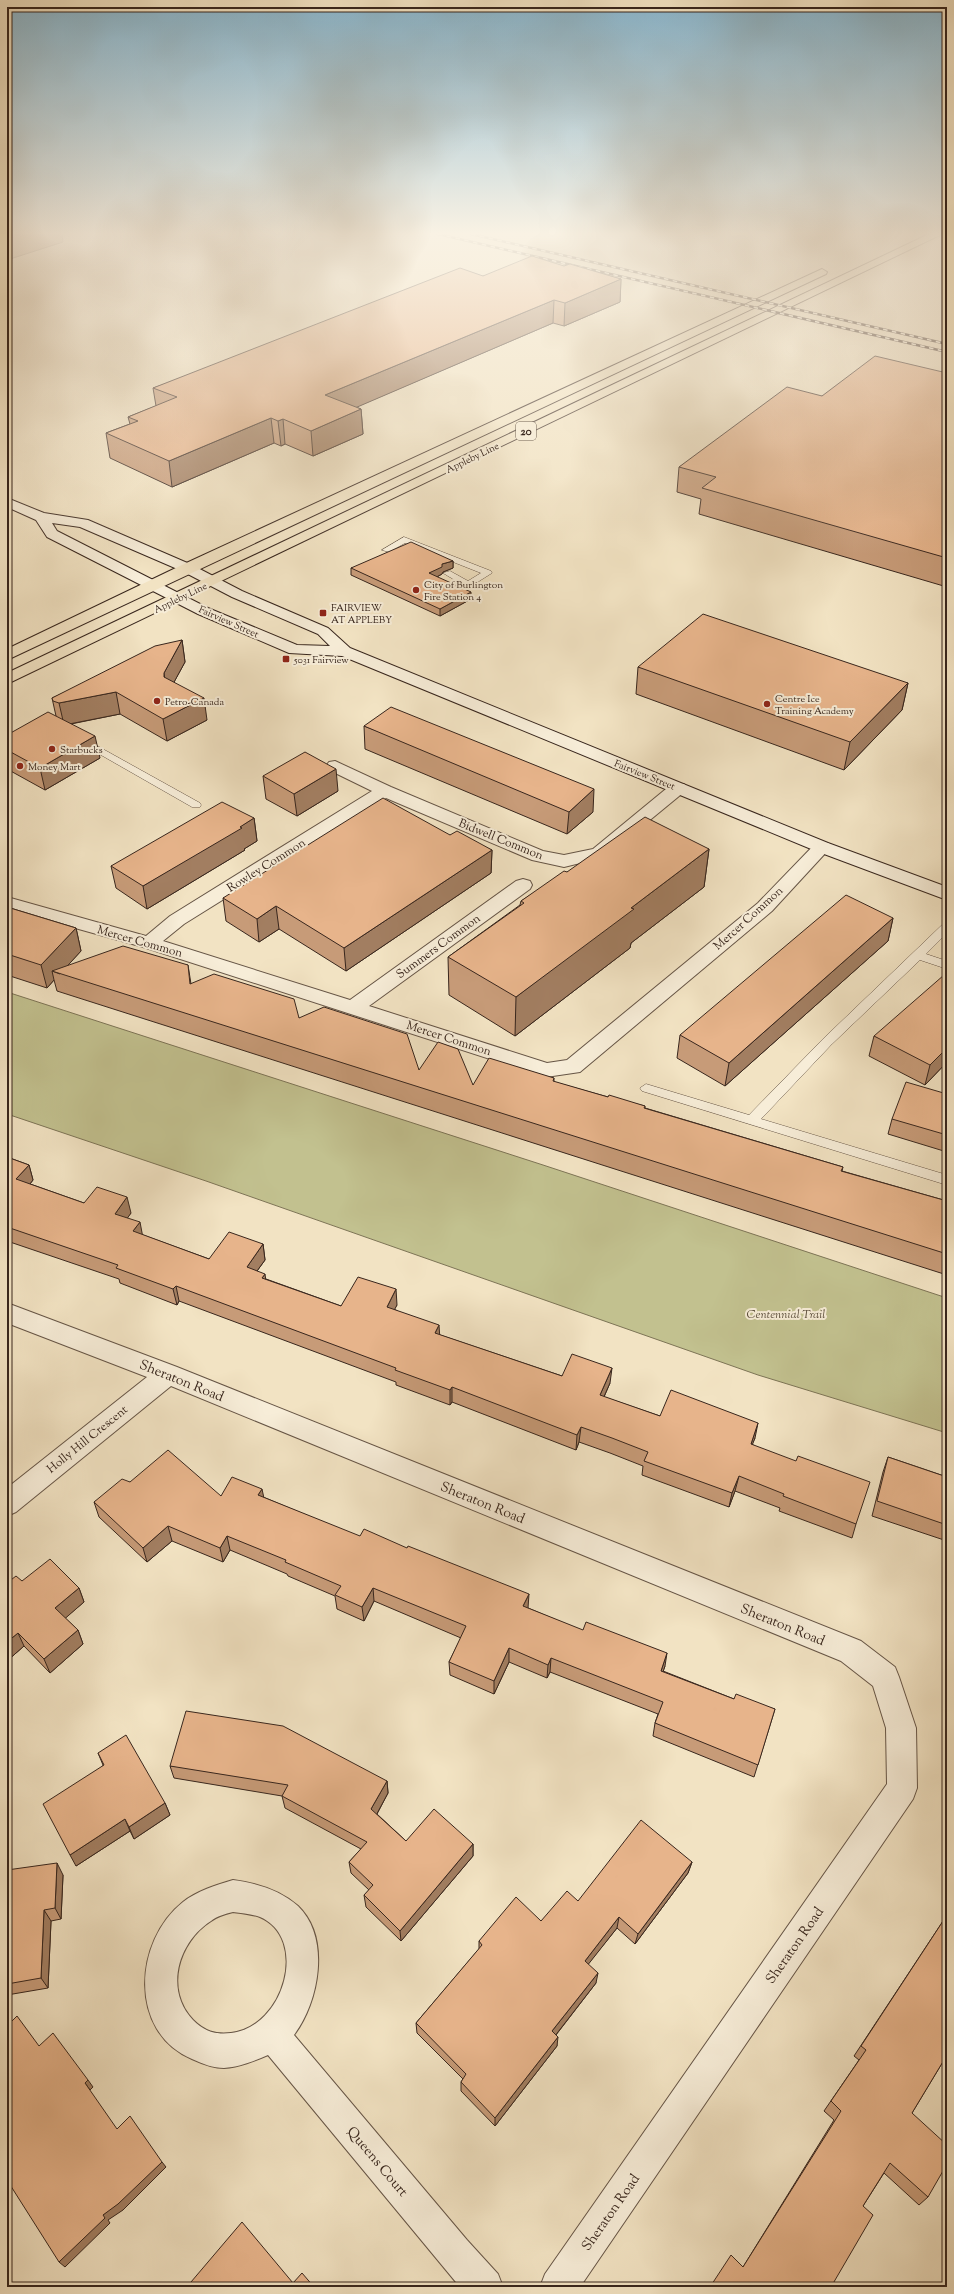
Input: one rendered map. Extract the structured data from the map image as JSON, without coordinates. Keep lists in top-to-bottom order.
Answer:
{
  "streets": {
    "main road": ["20", "Appleby Line"],
    "street": [
      "Fairview Street",
      "Bidwell Common",
      "Rowley Common",
      "Mercer Common",
      "Summers Common",
      "Sheraton Road",
      "Holly Hill Crescent",
      "Queens Court"
    ]
  },
  "crossings": [
    ["Appleby Line", "Fairview Street"],
    ["Fairview Street", "Bidwell Common"],
    ["Fairview Street", "Mercer Common"],
    ["Bidwell Common", "Rowley Common"],
    ["Rowley Common", "Mercer Common"],
    ["Mercer Common", "Summers Common"],
    ["Sheraton Road", "Holly Hill Crescent"]
  ],
  "parks": ["Centennial Trail"],
  "places": {
    "other": [
      "City of Burlington Fire Station 4",
      "Petro-Canada",
      "Centre Ice Training Academy",
      "Starbucks",
      "Money Mart"
    ],
    "transit": ["FAIRVIEW AT APPLEBY", "5031 Fairview"]
  }
}
